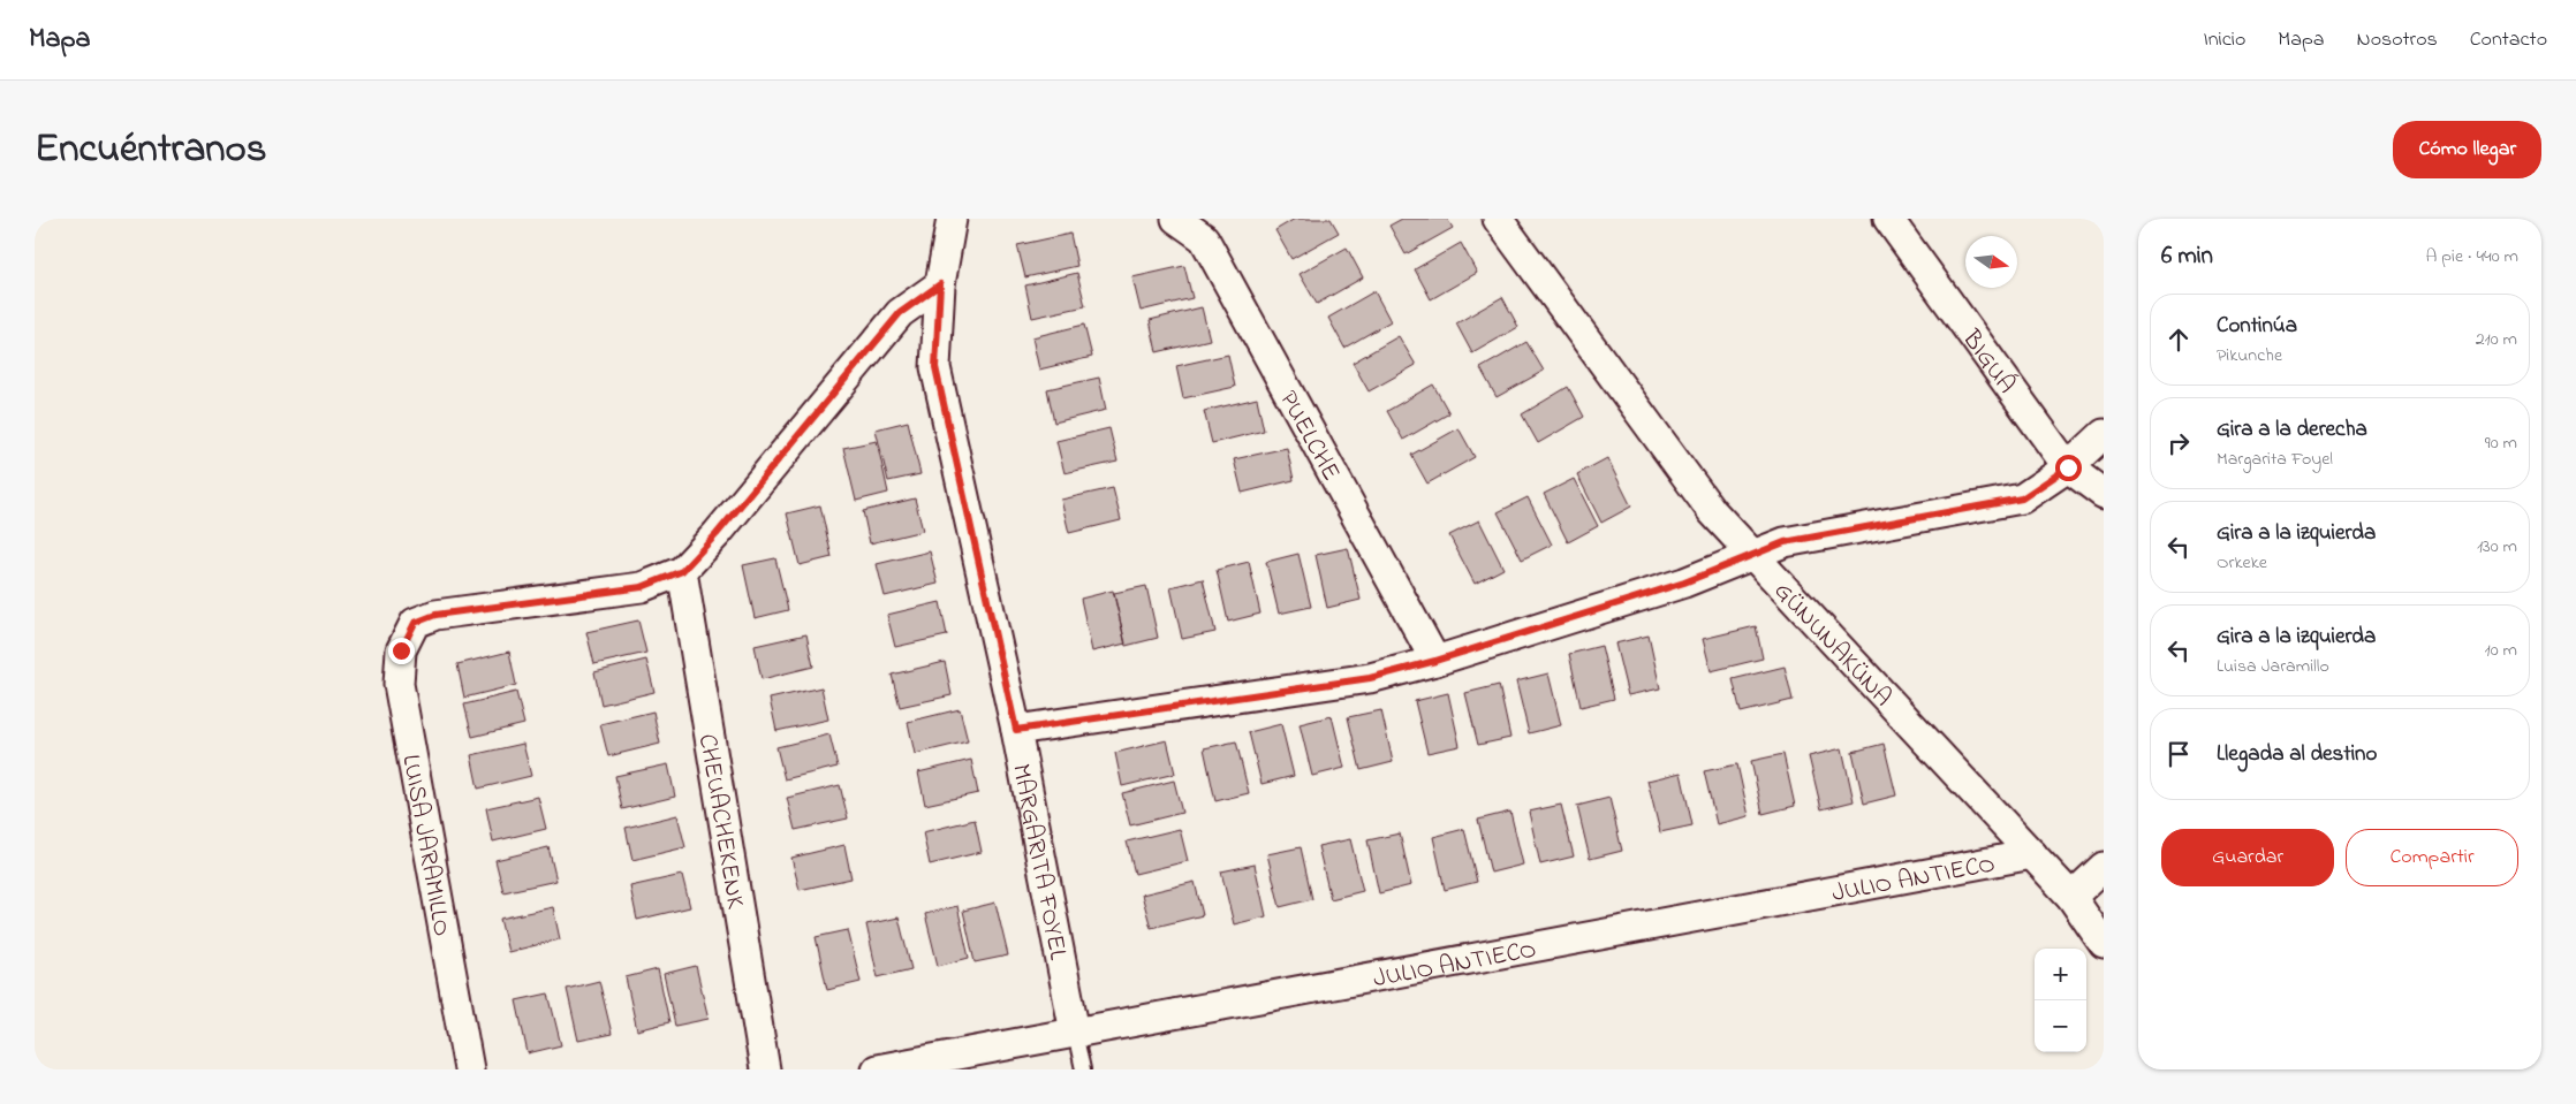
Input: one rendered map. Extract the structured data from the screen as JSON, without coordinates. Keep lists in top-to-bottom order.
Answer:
{
  "streets": {
    "street": [
      "BIGUÁ",
      "PUELCHE",
      "GÜNUNAKÜNA",
      "CHEUACHEKENK",
      "LUISA JARAMILLO",
      "MARGARITA FOYEL",
      "JULIO ANTIECO"
    ]
  },
  "crossings": [
    ["GÜNUNAKÜNA", "JULIO ANTIECO"],
    ["CHEUACHEKENK", "LUISA JARAMILLO"],
    ["MARGARITA FOYEL", "JULIO ANTIECO"]
  ],
  "north": "right",
  "page": {
    "header": "Mapa",
    "nav": [
      "Inicio",
      "Mapa",
      "Nosotros",
      "Contacto"
    ],
    "title": "Encuéntranos",
    "buttons": [
      "Cómo llegar",
      ["Guardar", "Compartir"]
    ],
    "heading": ["6 min", "A pie · 440 m"],
    "list": [
      ["Continúa", "Pikunche", "210 m"],
      ["Gira a la derecha", "Margarita Foyel", "90 m"],
      ["Gira a la izquierda", "Orkeke", "130 m"],
      ["Gira a la izquierda", "Luisa Jaramillo", "10 m"],
      "Llegada al destino"
    ],
    "map_buttons": ["+", "−"]
  }
}
